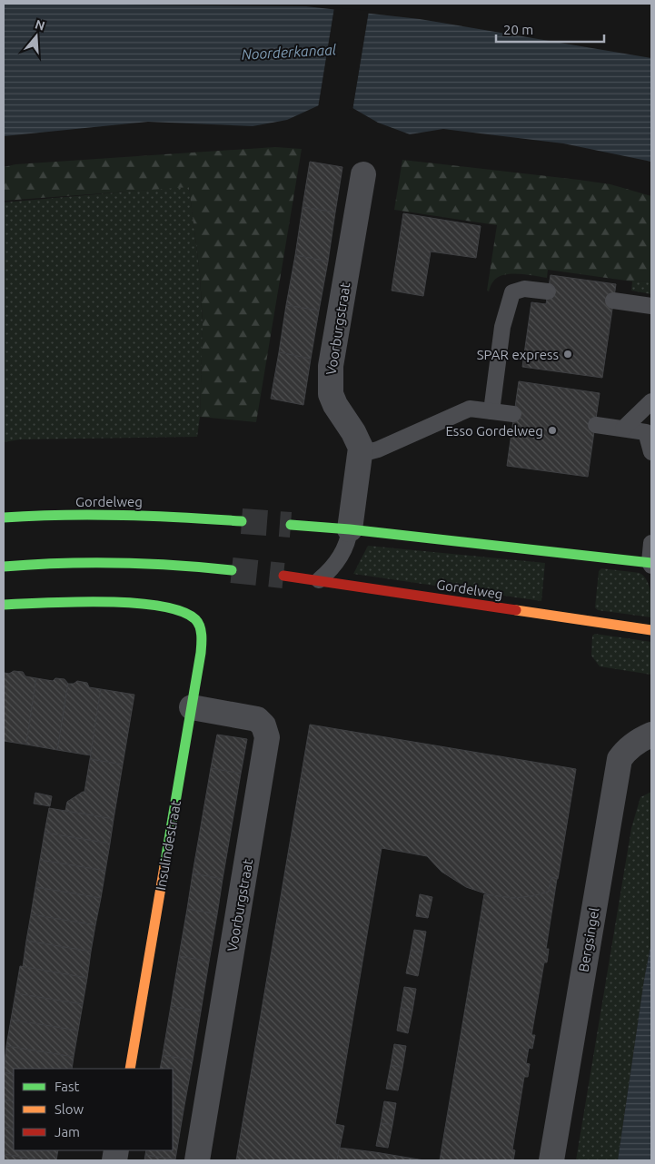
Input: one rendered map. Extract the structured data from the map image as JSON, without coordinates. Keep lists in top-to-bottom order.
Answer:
{
  "streets": {
    "main road": ["Gordelweg", "Insulindestraat"],
    "street": ["Voorburgstraat", "Bergsingel"]
  },
  "crossings": [
    ["Voorburgstraat", "Insulindestraat"]
  ],
  "water": ["Noorderkanaal"],
  "places": ["SPAR express", "Esso Gordelweg"],
  "legend": ["Fast", "Slow", "Jam"],
  "scale_bar": "20 m",
  "north": "top"
}
